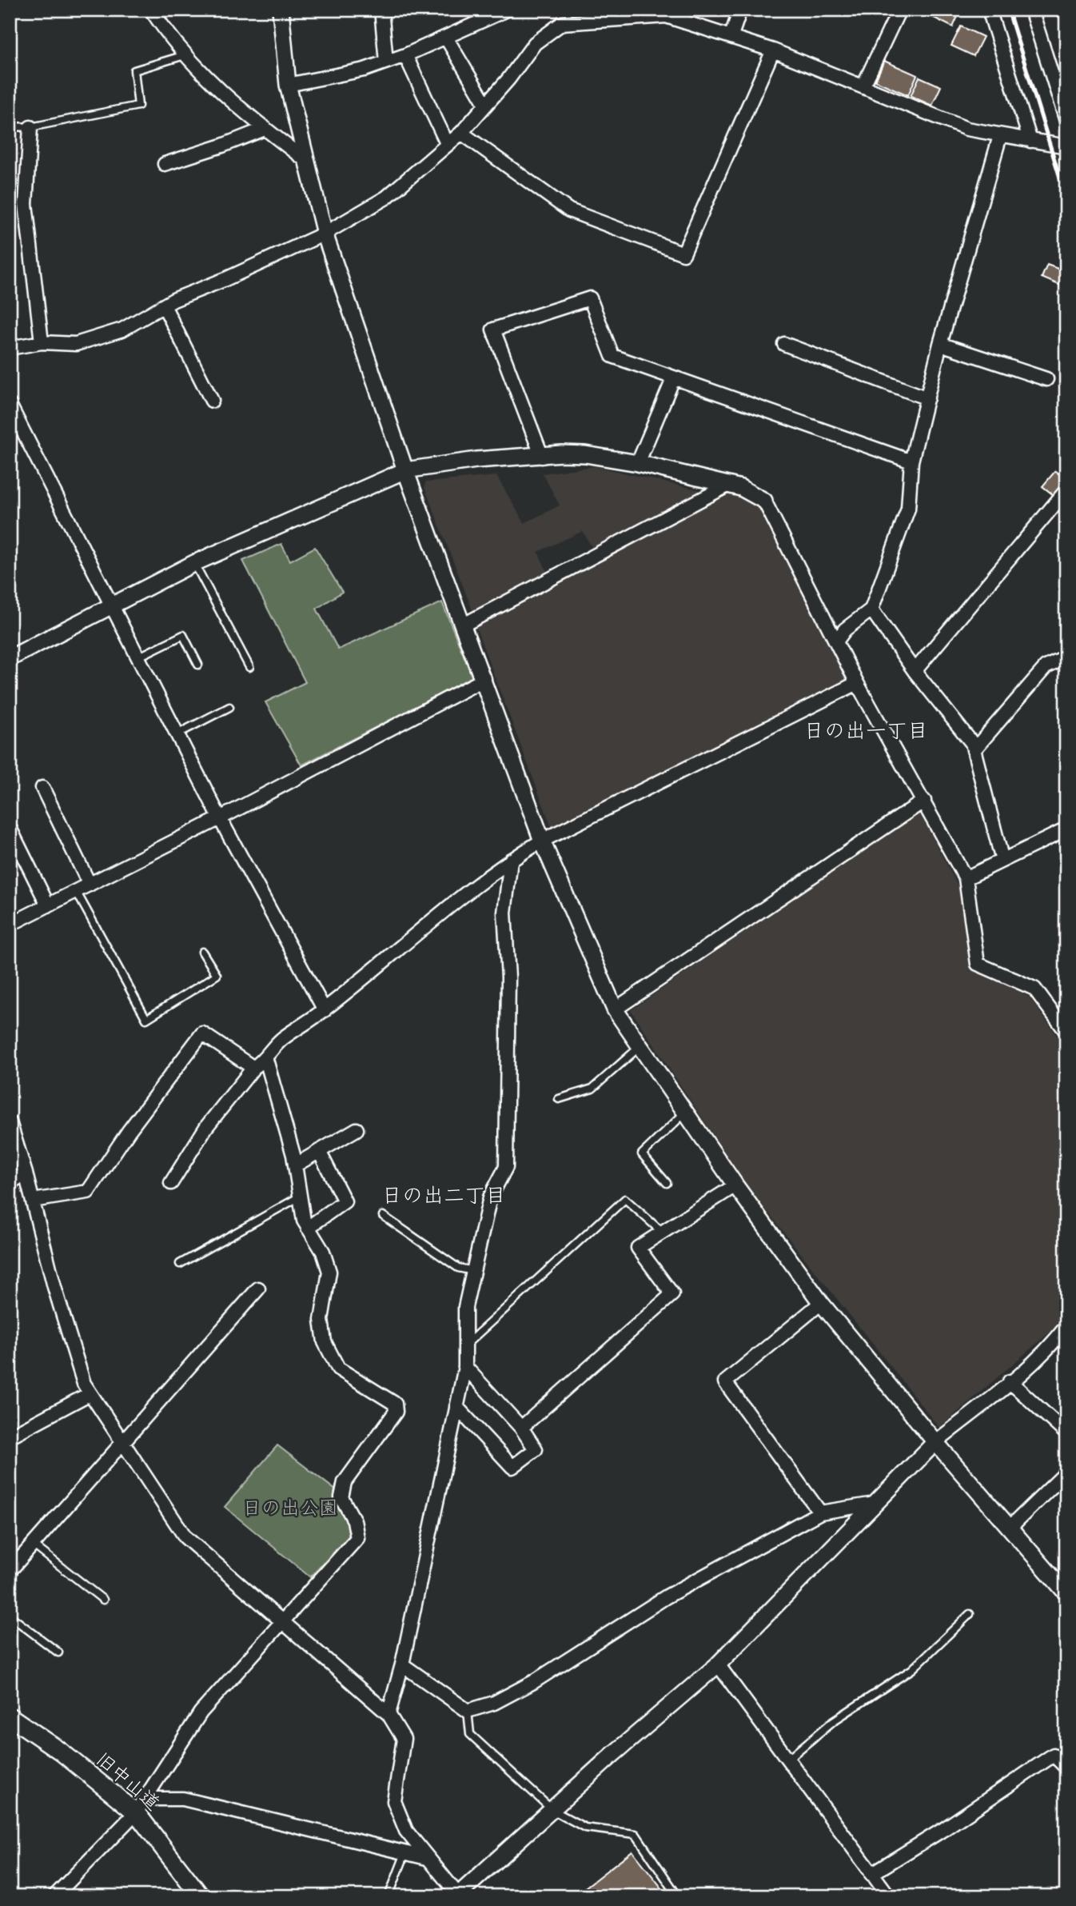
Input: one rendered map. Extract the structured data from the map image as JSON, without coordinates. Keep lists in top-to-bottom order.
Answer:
{
  "streets": {
    "main road": ["旧中山道"]
  },
  "districts": ["日の出一丁目", "日の出二丁目"],
  "parks": ["日の出公園"]
}
